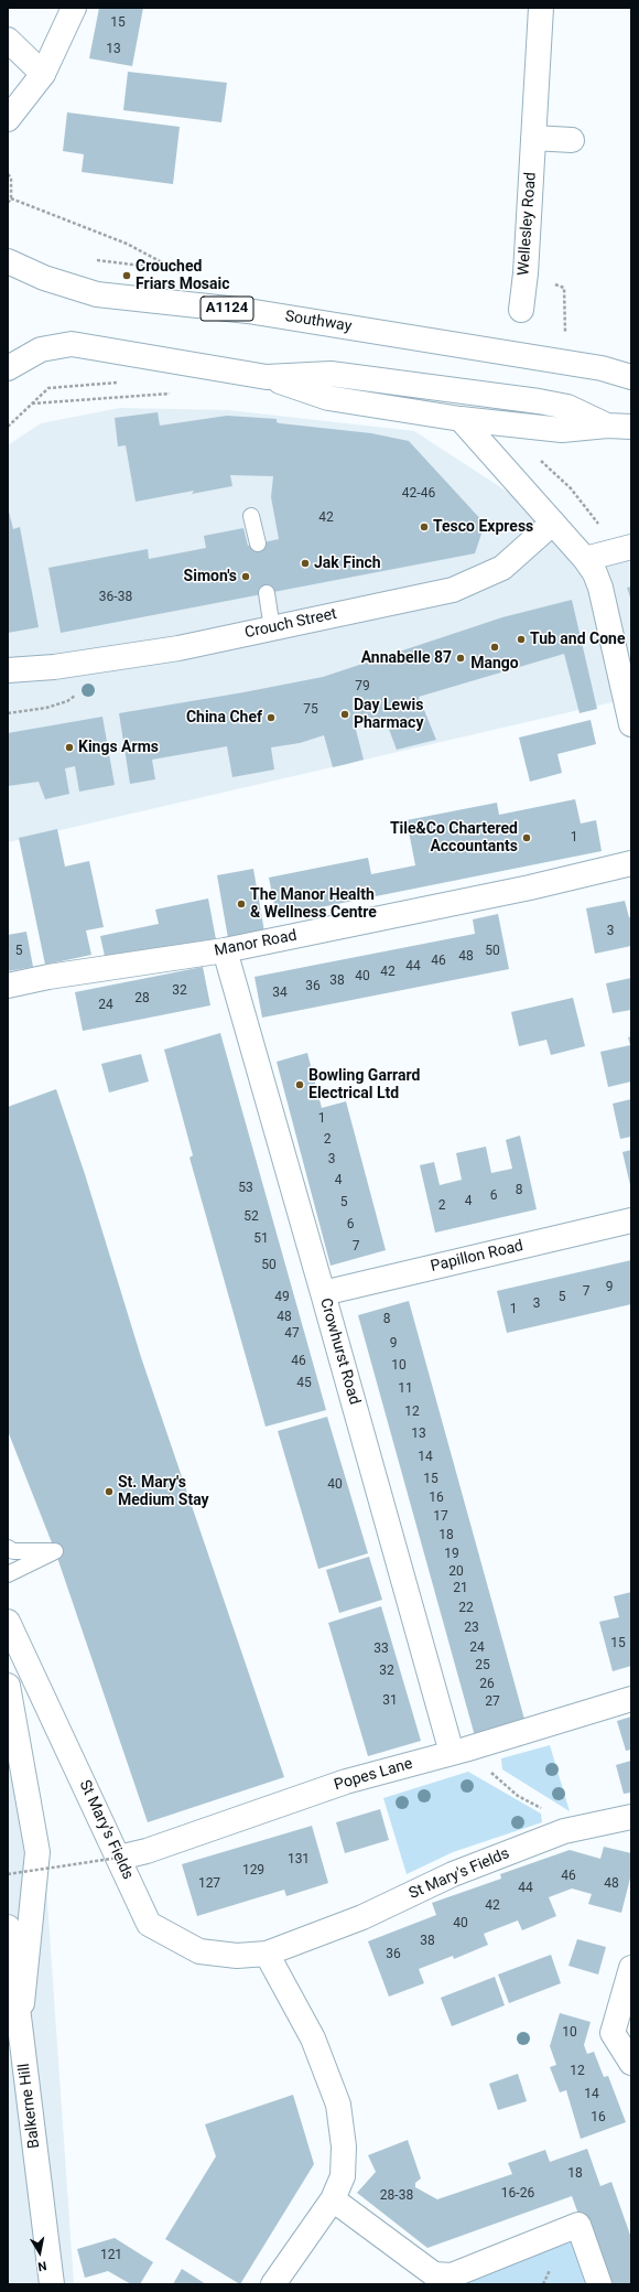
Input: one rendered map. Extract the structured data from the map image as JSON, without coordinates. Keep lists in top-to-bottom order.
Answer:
{
  "streets": {
    "street": [
      "Wellesley Road",
      "A1124",
      "Southway",
      "Crouch Street",
      "Manor Road",
      "Papillon Road",
      "Crowhurst Road",
      "Popes Lane",
      "St Mary's Fields",
      "Balkerne Hill"
    ]
  },
  "crossings": [
    ["Manor Road", "Crowhurst Road"],
    ["Papillon Road", "Crowhurst Road"],
    ["Crowhurst Road", "Popes Lane"],
    ["Popes Lane", "St Mary's Fields"]
  ],
  "places": [
    "Crouched Friars Mosaic",
    "Tesco Express",
    "Jak Finch",
    "Simon's",
    "Tub and Cone",
    "Mango",
    "Annabelle 87",
    "Day Lewis Pharmacy",
    "China Chef",
    "Kings Arms",
    "Tile&Co Chartered Accountants",
    "The Manor Health & Wellness Centre",
    "Bowling Garrard Electrical Ltd",
    "St. Mary's Medium Stay"
  ],
  "house_numbers": [
    "15",
    "13",
    "42-46",
    "42",
    "36-38",
    "79",
    "75",
    "1",
    "3",
    "5",
    "50",
    "48",
    "46",
    "44",
    "42",
    "40",
    "38",
    "36",
    "32",
    "34",
    "28",
    "24",
    "1",
    "2",
    "3",
    "4",
    "53",
    "8",
    "6",
    "4",
    "5",
    "2",
    "52",
    "6",
    "51",
    "7",
    "50",
    "9",
    "7",
    "49",
    "5",
    "3",
    "1",
    "48",
    "8",
    "47",
    "9",
    "46",
    "10",
    "45",
    "11",
    "12",
    "13",
    "14",
    "15",
    "40",
    "16",
    "17",
    "18",
    "19",
    "20",
    "21",
    "22",
    "23",
    "15",
    "24",
    "33",
    "25",
    "32",
    "26",
    "31",
    "27",
    "131",
    "129",
    "46",
    "127",
    "48",
    "44",
    "42",
    "40",
    "38",
    "36",
    "10",
    "12",
    "14",
    "16",
    "18",
    "16-26",
    "28-38",
    "121"
  ],
  "north": "bottom"
}
